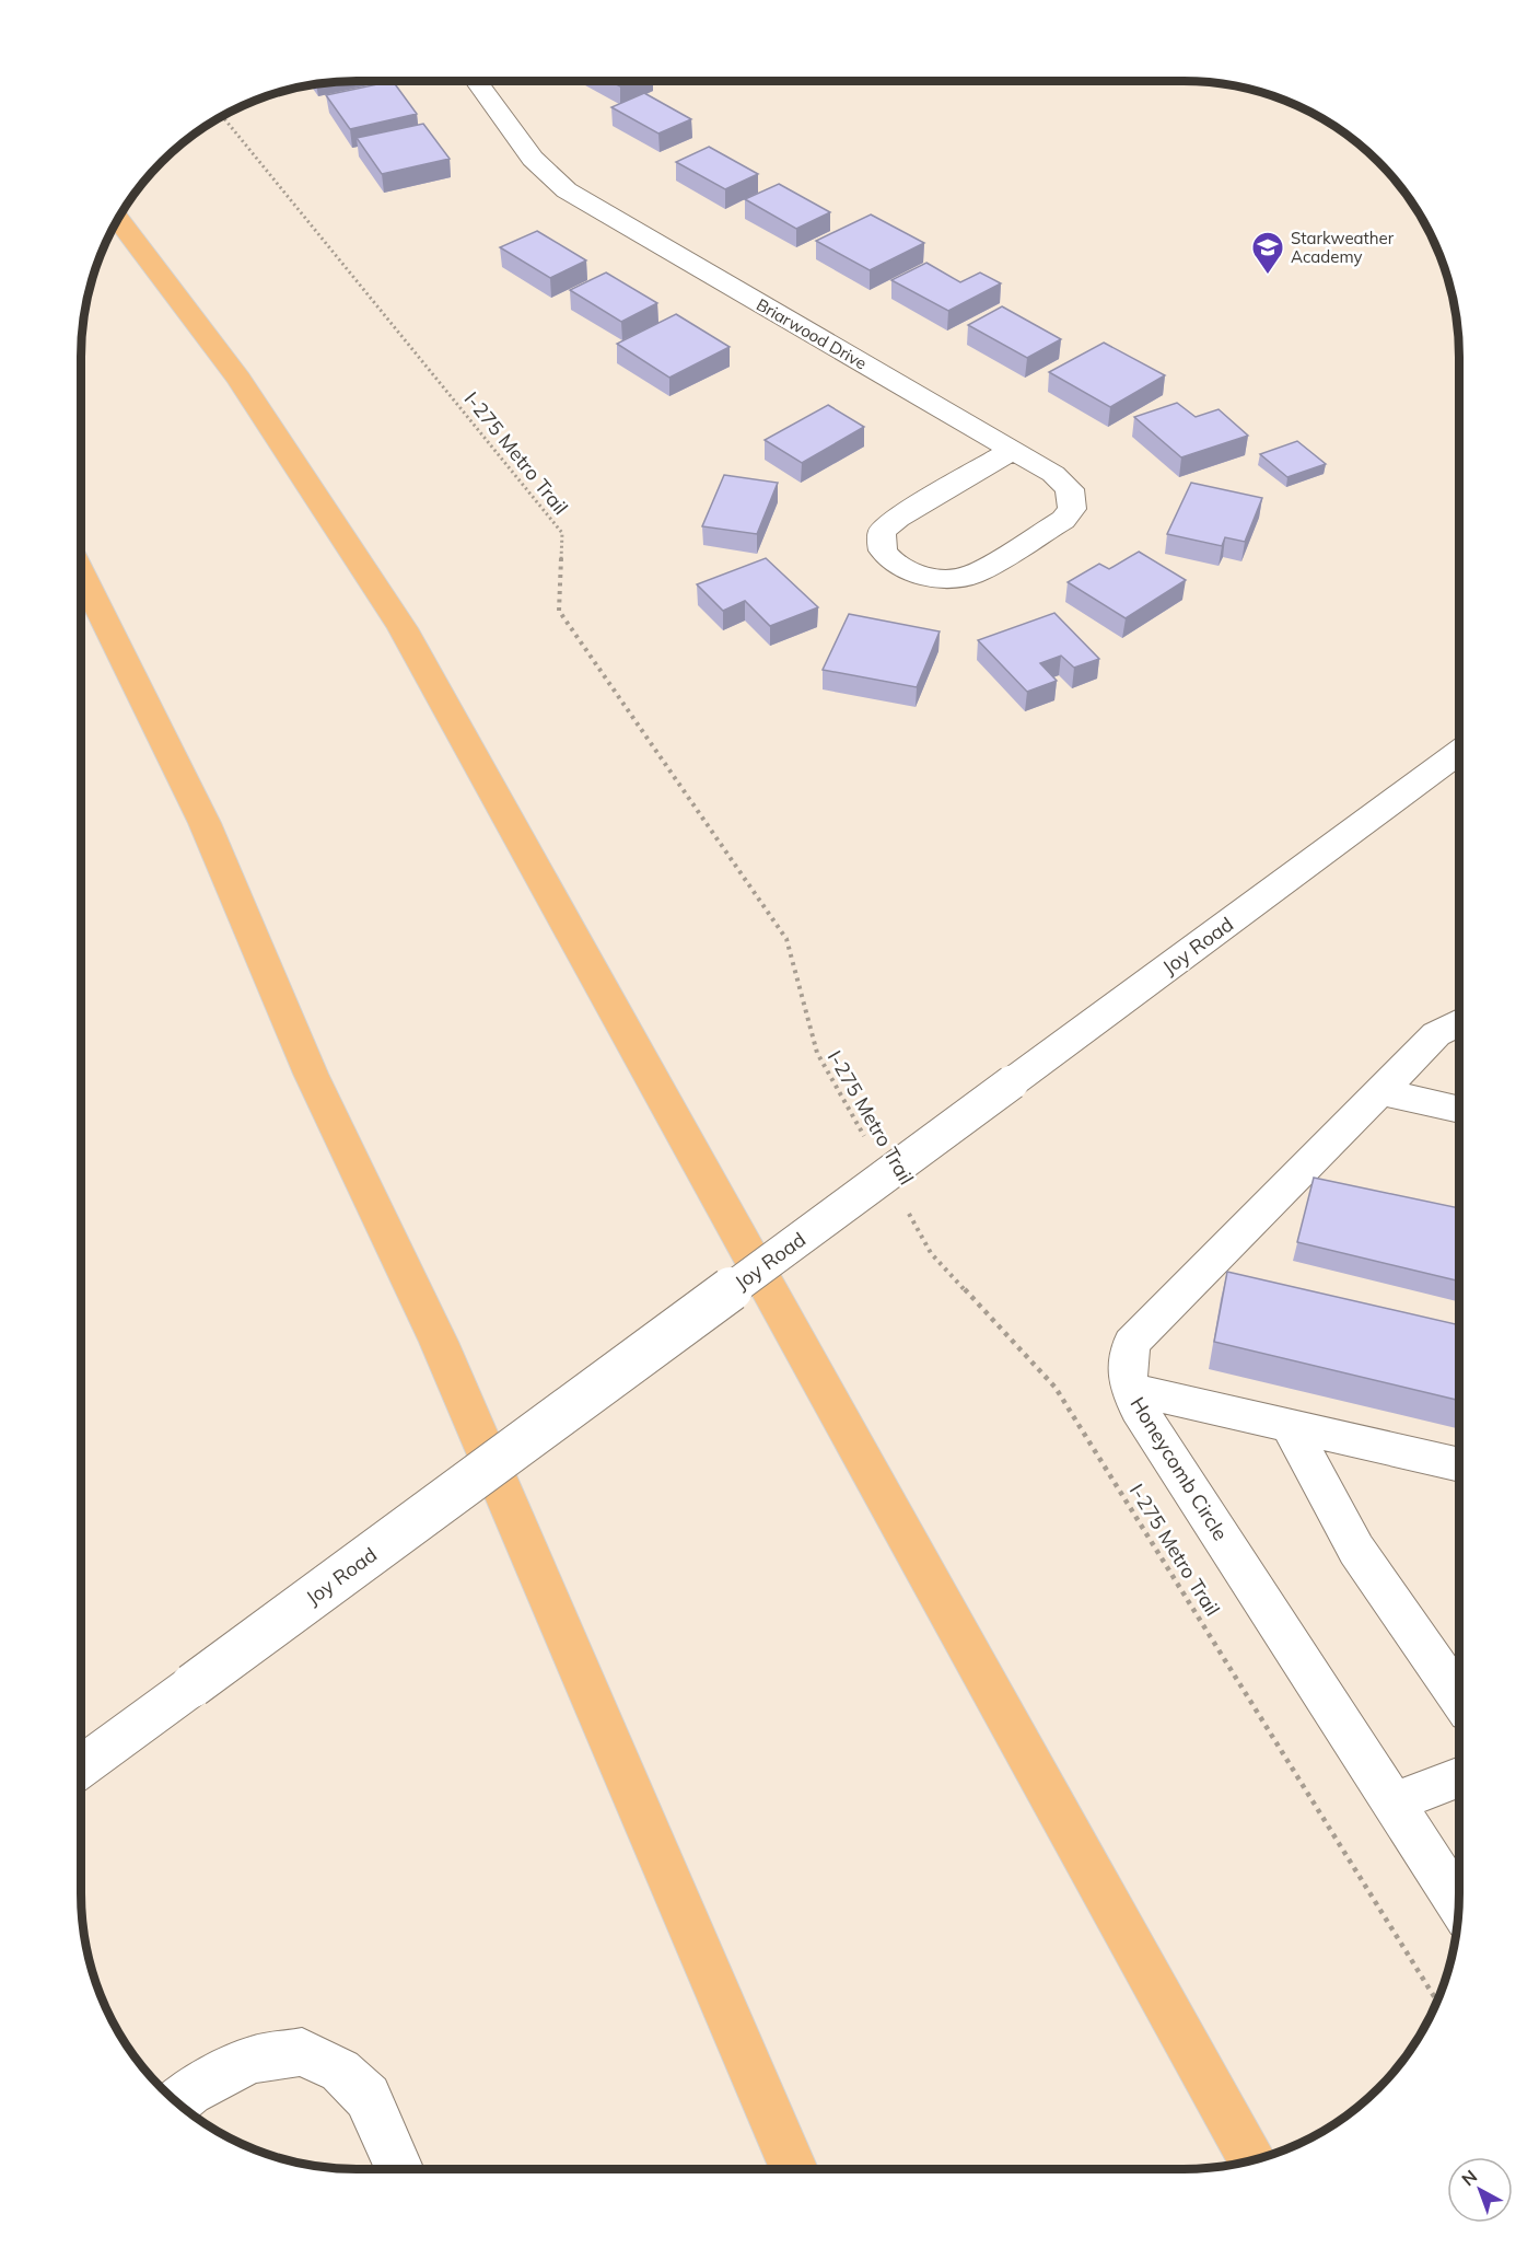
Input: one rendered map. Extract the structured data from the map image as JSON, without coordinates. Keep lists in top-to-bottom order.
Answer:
{
  "streets": {
    "street": ["Briarwood Drive", "Joy Road", "Honeycomb Circle"],
    "path": ["I-275 Metro Trail"]
  },
  "places": {
    "school or university": ["Starkweather Academy"]
  },
  "north": "top left"
}
